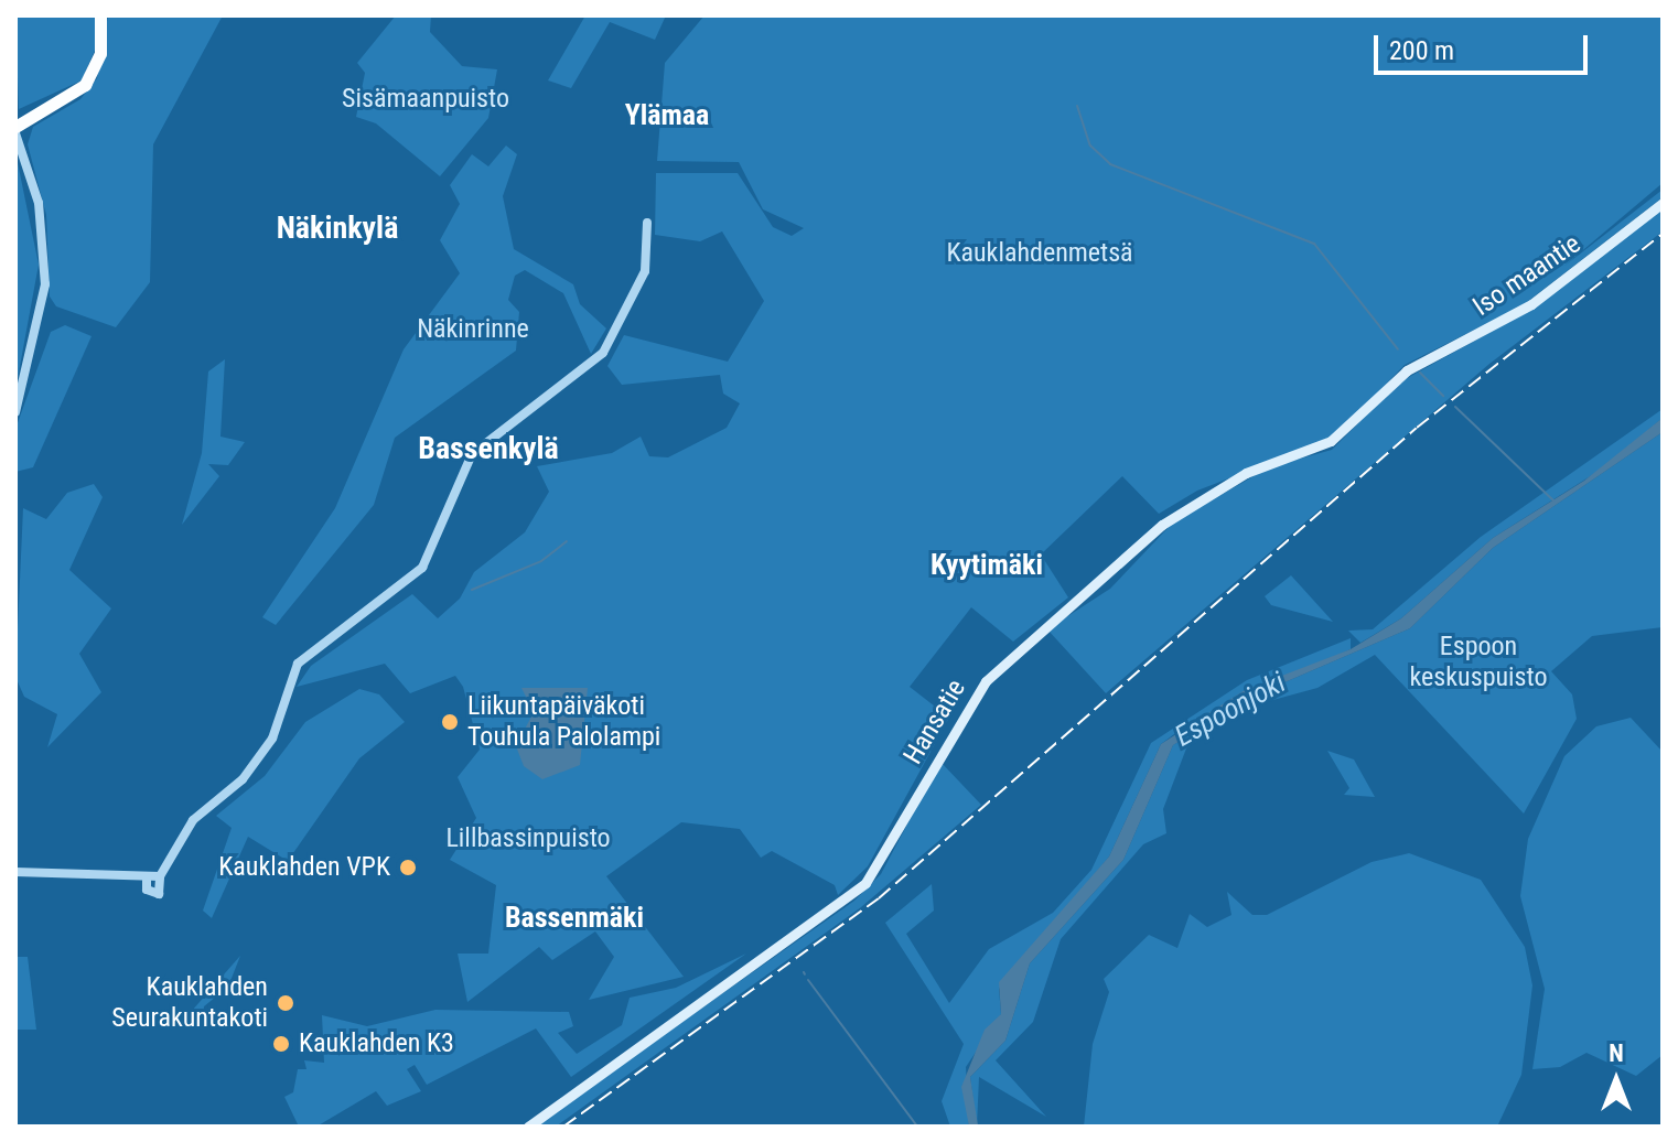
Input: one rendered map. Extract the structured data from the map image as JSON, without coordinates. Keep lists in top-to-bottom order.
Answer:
{
  "streets": {
    "main road": ["Iso maantie", "Hansatie"]
  },
  "crossings": [
    ["Iso maantie", "Hansatie"]
  ],
  "districts": [
    "Ylämaa",
    "Näkinkylä",
    "Bassenkylä",
    "Kyytimäki",
    "Bassenmäki"
  ],
  "water": ["Espoonjoki"],
  "parks": [
    "Sisämaanpuisto",
    "Kauklahdenmetsä",
    "Näkinrinne",
    "Espoon keskuspuisto",
    "Lillbassinpuisto"
  ],
  "places": [
    "Liikuntapäiväkoti Touhula Palolampi",
    "Kauklahden VPK",
    "Kauklahden Seurakuntakoti",
    "Kauklahden K3"
  ],
  "scale_bar": "200 m",
  "north": "top"
}
